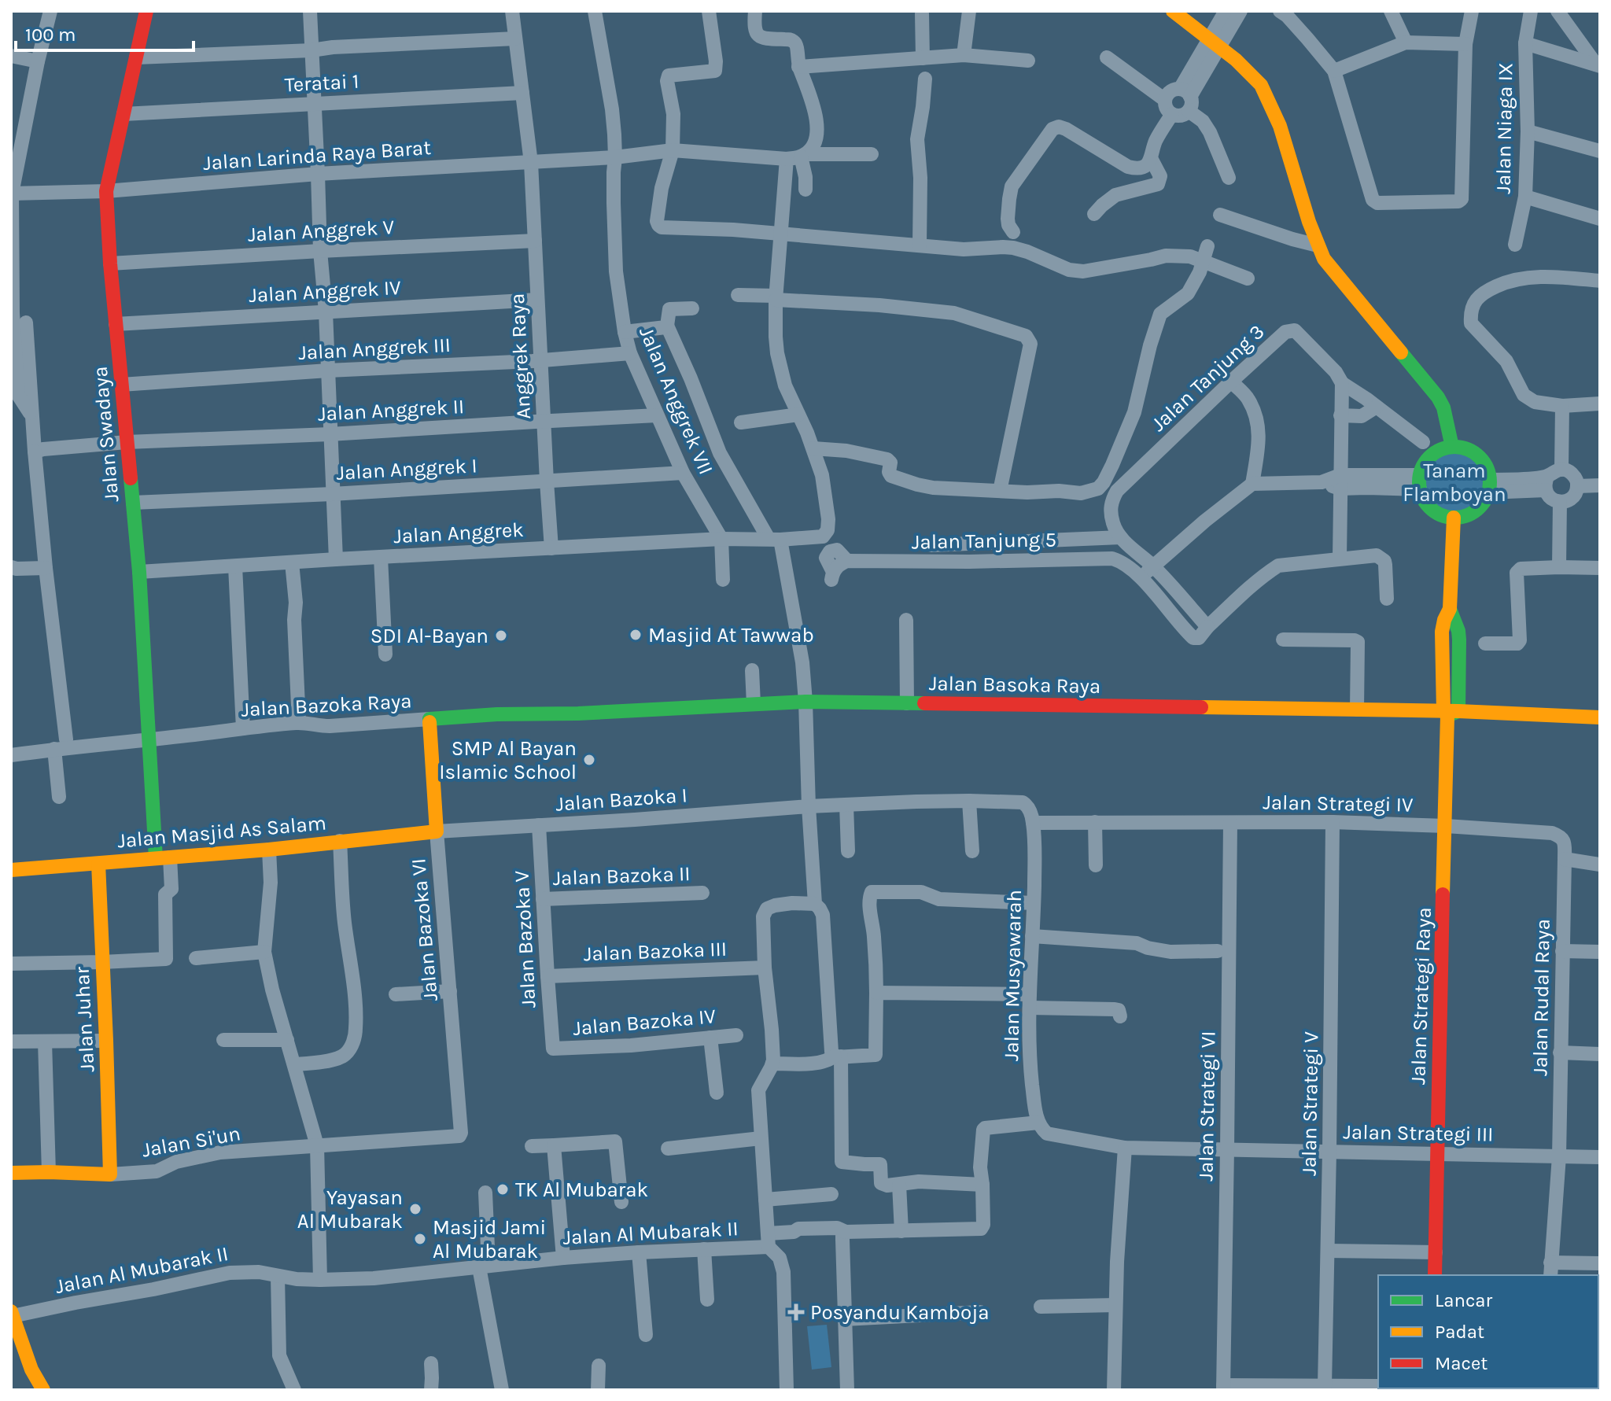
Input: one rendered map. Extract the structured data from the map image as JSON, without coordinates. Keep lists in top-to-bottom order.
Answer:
{
  "streets": {
    "street": [
      "Teratai 1",
      "Jalan Niaga IX",
      "Jalan Larinda Raya Barat",
      "Jalan Anggrek V",
      "Jalan Anggrek IV",
      "Jalan Anggrek III",
      "Anggrek Raya",
      "Jalan Tanjung 3",
      "Jalan Anggrek VII",
      "Jalan Anggrek II",
      "Jalan Swadaya",
      "Jalan Anggrek I",
      "Jalan Anggrek",
      "Jalan Tanjung 5",
      "Jalan Basoka Raya",
      "Jalan Bazoka Raya",
      "Jalan Bazoka I",
      "Jalan Strategi IV",
      "Jalan Masjid As Salam",
      "Jalan Bazoka II",
      "Jalan Bazoka VI",
      "Jalan Bazoka V",
      "Jalan Bazoka III",
      "Jalan Musyawarah",
      "Jalan Strategi Raya",
      "Jalan Rudal Raya",
      "Jalan Juhar",
      "Jalan Bazoka IV",
      "Jalan Strategi V",
      "Jalan Strategi VI",
      "Jalan Strategi III",
      "Jalan Si'un",
      "Jalan Al Mubarak II"
    ]
  },
  "crossings": [
    ["Teratai 1", "Anggrek Raya"],
    ["Teratai 1", "Jalan Swadaya"],
    ["Jalan Larinda Raya Barat", "Anggrek Raya"],
    ["Jalan Larinda Raya Barat", "Jalan Anggrek VII"],
    ["Jalan Larinda Raya Barat", "Jalan Swadaya"],
    ["Jalan Larinda Raya Barat", "Jalan Anggrek"],
    ["Jalan Anggrek V", "Anggrek Raya"],
    ["Jalan Anggrek V", "Jalan Swadaya"],
    ["Jalan Anggrek IV", "Anggrek Raya"],
    ["Jalan Anggrek IV", "Jalan Swadaya"],
    ["Jalan Anggrek III", "Anggrek Raya"],
    ["Jalan Anggrek III", "Jalan Anggrek VII"],
    ["Jalan Anggrek III", "Jalan Swadaya"],
    ["Anggrek Raya", "Jalan Anggrek II"],
    ["Anggrek Raya", "Jalan Anggrek I"],
    ["Anggrek Raya", "Jalan Anggrek"],
    ["Jalan Tanjung 3", "Jalan Tanjung 5"],
    ["Jalan Anggrek VII", "Jalan Anggrek II"],
    ["Jalan Anggrek VII", "Jalan Anggrek I"],
    ["Jalan Anggrek VII", "Jalan Anggrek"],
    ["Jalan Anggrek II", "Jalan Swadaya"],
    ["Jalan Swadaya", "Jalan Anggrek I"],
    ["Jalan Swadaya", "Jalan Anggrek"],
    ["Jalan Swadaya", "Jalan Bazoka Raya"],
    ["Jalan Swadaya", "Jalan Masjid As Salam"],
    ["Jalan Basoka Raya", "Jalan Bazoka Raya"],
    ["Jalan Basoka Raya", "Jalan Bazoka VI"],
    ["Jalan Basoka Raya", "Jalan Strategi Raya"],
    ["Jalan Bazoka Raya", "Jalan Bazoka VI"],
    ["Jalan Bazoka I", "Jalan Strategi IV"],
    ["Jalan Bazoka I", "Jalan Masjid As Salam"],
    ["Jalan Bazoka I", "Jalan Bazoka VI"],
    ["Jalan Bazoka I", "Jalan Bazoka V"],
    ["Jalan Bazoka I", "Jalan Musyawarah"],
    ["Jalan Strategi IV", "Jalan Musyawarah"],
    ["Jalan Strategi IV", "Jalan Strategi Raya"],
    ["Jalan Strategi IV", "Jalan Rudal Raya"],
    ["Jalan Strategi IV", "Jalan Strategi V"],
    ["Jalan Strategi IV", "Jalan Strategi VI"],
    ["Jalan Masjid As Salam", "Jalan Bazoka VI"],
    ["Jalan Masjid As Salam", "Jalan Juhar"],
    ["Jalan Bazoka II", "Jalan Bazoka V"],
    ["Jalan Bazoka VI", "Jalan Si'un"],
    ["Jalan Bazoka V", "Jalan Bazoka III"],
    ["Jalan Bazoka V", "Jalan Bazoka IV"],
    ["Jalan Musyawarah", "Jalan Strategi III"],
    ["Jalan Strategi Raya", "Jalan Rudal Raya"],
    ["Jalan Strategi Raya", "Jalan Strategi III"],
    ["Jalan Rudal Raya", "Jalan Strategi III"],
    ["Jalan Juhar", "Jalan Si'un"],
    ["Jalan Strategi V", "Jalan Strategi III"],
    ["Jalan Strategi VI", "Jalan Strategi III"]
  ],
  "parks": ["Tanam Flamboyan"],
  "places": {
    "other": [
      "Masjid At Tawwab",
      "SDI Al-Bayan",
      "SMP Al Bayan Islamic School",
      "TK Al Mubarak",
      "Yayasan Al Mubarak",
      "Masjid Jami Al Mubarak"
    ],
    "health": ["Posyandu Kamboja"]
  },
  "legend": ["Lancar", "Padat", "Macet"],
  "scale_bar": "100 m"
}
